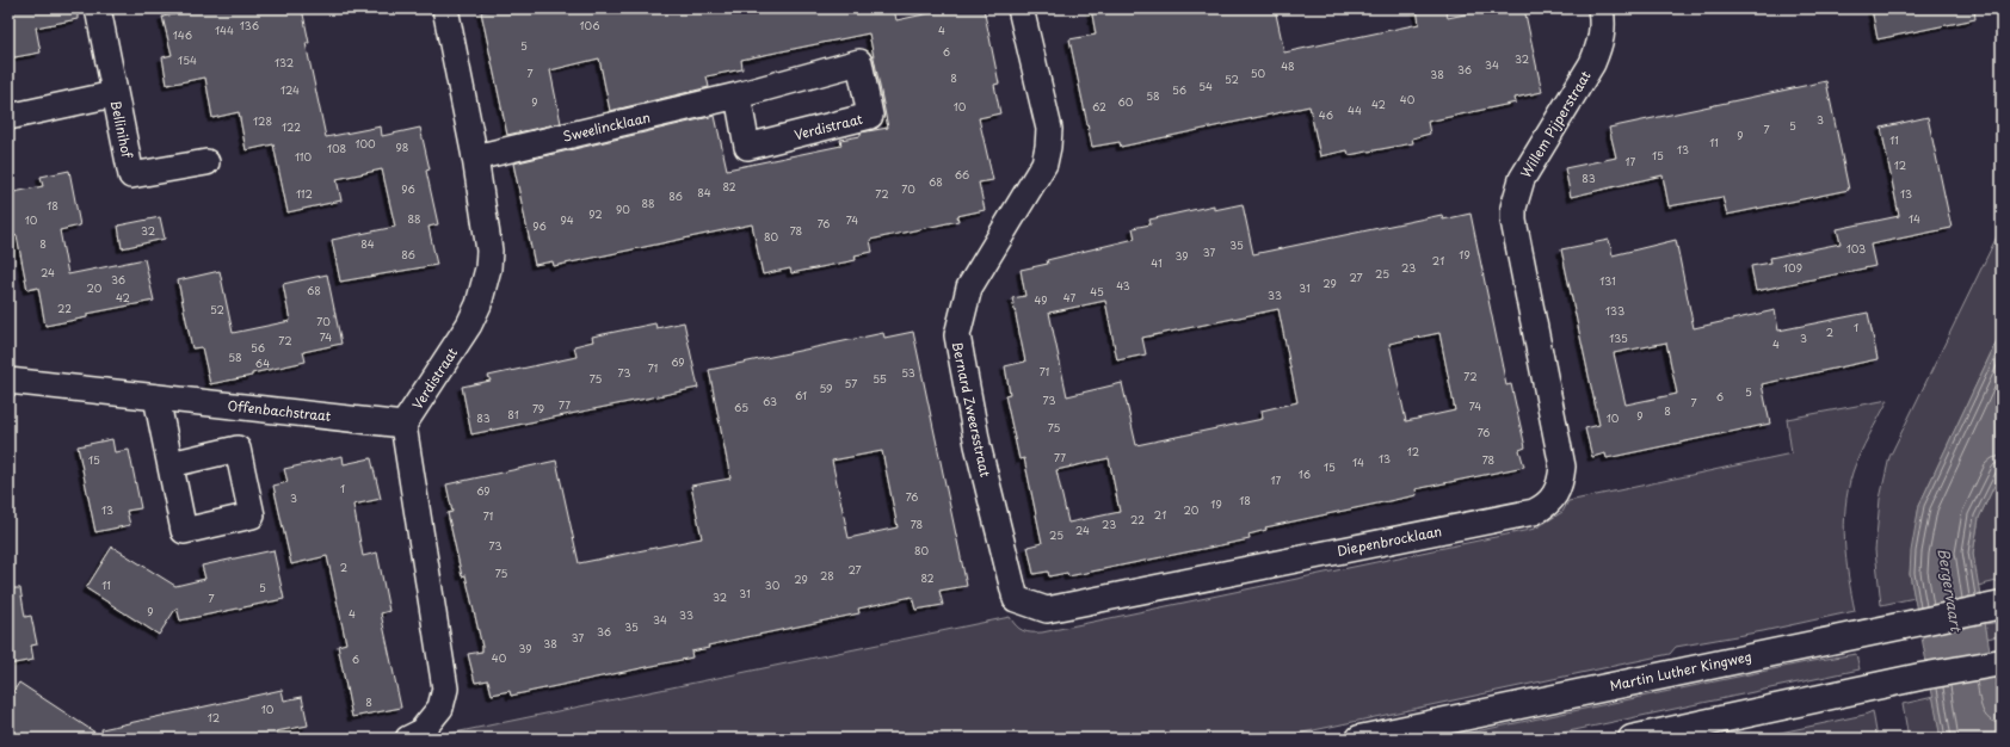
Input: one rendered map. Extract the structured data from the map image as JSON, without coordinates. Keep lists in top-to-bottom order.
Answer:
{
  "streets": {
    "highway": ["Martin Luther Kingweg"],
    "street": [
      "Willem Pijperstraat",
      "Sweelincklaan",
      "Verdistraat",
      "Bellinihof",
      "Bernard Zweersstraat",
      "Offenbachstraat",
      "Diepenbrocklaan"
    ]
  },
  "crossings": [
    ["Willem Pijperstraat", "Diepenbrocklaan"],
    ["Sweelincklaan", "Verdistraat"],
    ["Verdistraat", "Offenbachstraat"],
    ["Bernard Zweersstraat", "Diepenbrocklaan"]
  ],
  "water": ["Bergervaart"],
  "house_numbers": [
    "136",
    "106",
    "144",
    "4",
    "146",
    "5",
    "6",
    "32",
    "154",
    "132",
    "34",
    "48",
    "36",
    "7",
    "50",
    "38",
    "8",
    "52",
    "54",
    "124",
    "56",
    "58",
    "40",
    "9",
    "60",
    "42",
    "10",
    "62",
    "44",
    "46",
    "3",
    "128",
    "5",
    "122",
    "7",
    "9",
    "11",
    "11",
    "100",
    "98",
    "108",
    "13",
    "15",
    "110",
    "17",
    "12",
    "66",
    "83",
    "68",
    "82",
    "96",
    "70",
    "84",
    "112",
    "72",
    "13",
    "86",
    "88",
    "18",
    "90",
    "92",
    "88",
    "14",
    "10",
    "94",
    "74",
    "76",
    "96",
    "32",
    "78",
    "80",
    "8",
    "84",
    "35",
    "103",
    "37",
    "86",
    "19",
    "39",
    "21",
    "41",
    "23",
    "109",
    "24",
    "25",
    "27",
    "36",
    "131",
    "29",
    "43",
    "20",
    "31",
    "68",
    "45",
    "33",
    "42",
    "47",
    "49",
    "22",
    "52",
    "133",
    "70",
    "1",
    "2",
    "74",
    "135",
    "3",
    "72",
    "4",
    "56",
    "58",
    "69",
    "64",
    "71",
    "71",
    "73",
    "53",
    "72",
    "75",
    "55",
    "57",
    "59",
    "5",
    "61",
    "6",
    "73",
    "63",
    "7",
    "77",
    "74",
    "65",
    "79",
    "8",
    "81",
    "9",
    "83",
    "10",
    "75",
    "76",
    "12",
    "77",
    "13",
    "15",
    "78",
    "14",
    "15",
    "16",
    "17",
    "1",
    "69",
    "76",
    "3",
    "18",
    "19",
    "13",
    "20",
    "21",
    "71",
    "22",
    "78",
    "23",
    "24",
    "25",
    "73",
    "80",
    "2",
    "27",
    "75",
    "28",
    "82",
    "29",
    "11",
    "30",
    "5",
    "31",
    "32",
    "7",
    "9",
    "4",
    "33",
    "34",
    "35",
    "36",
    "37",
    "38",
    "39",
    "40",
    "6",
    "8",
    "10",
    "12"
  ]
}
